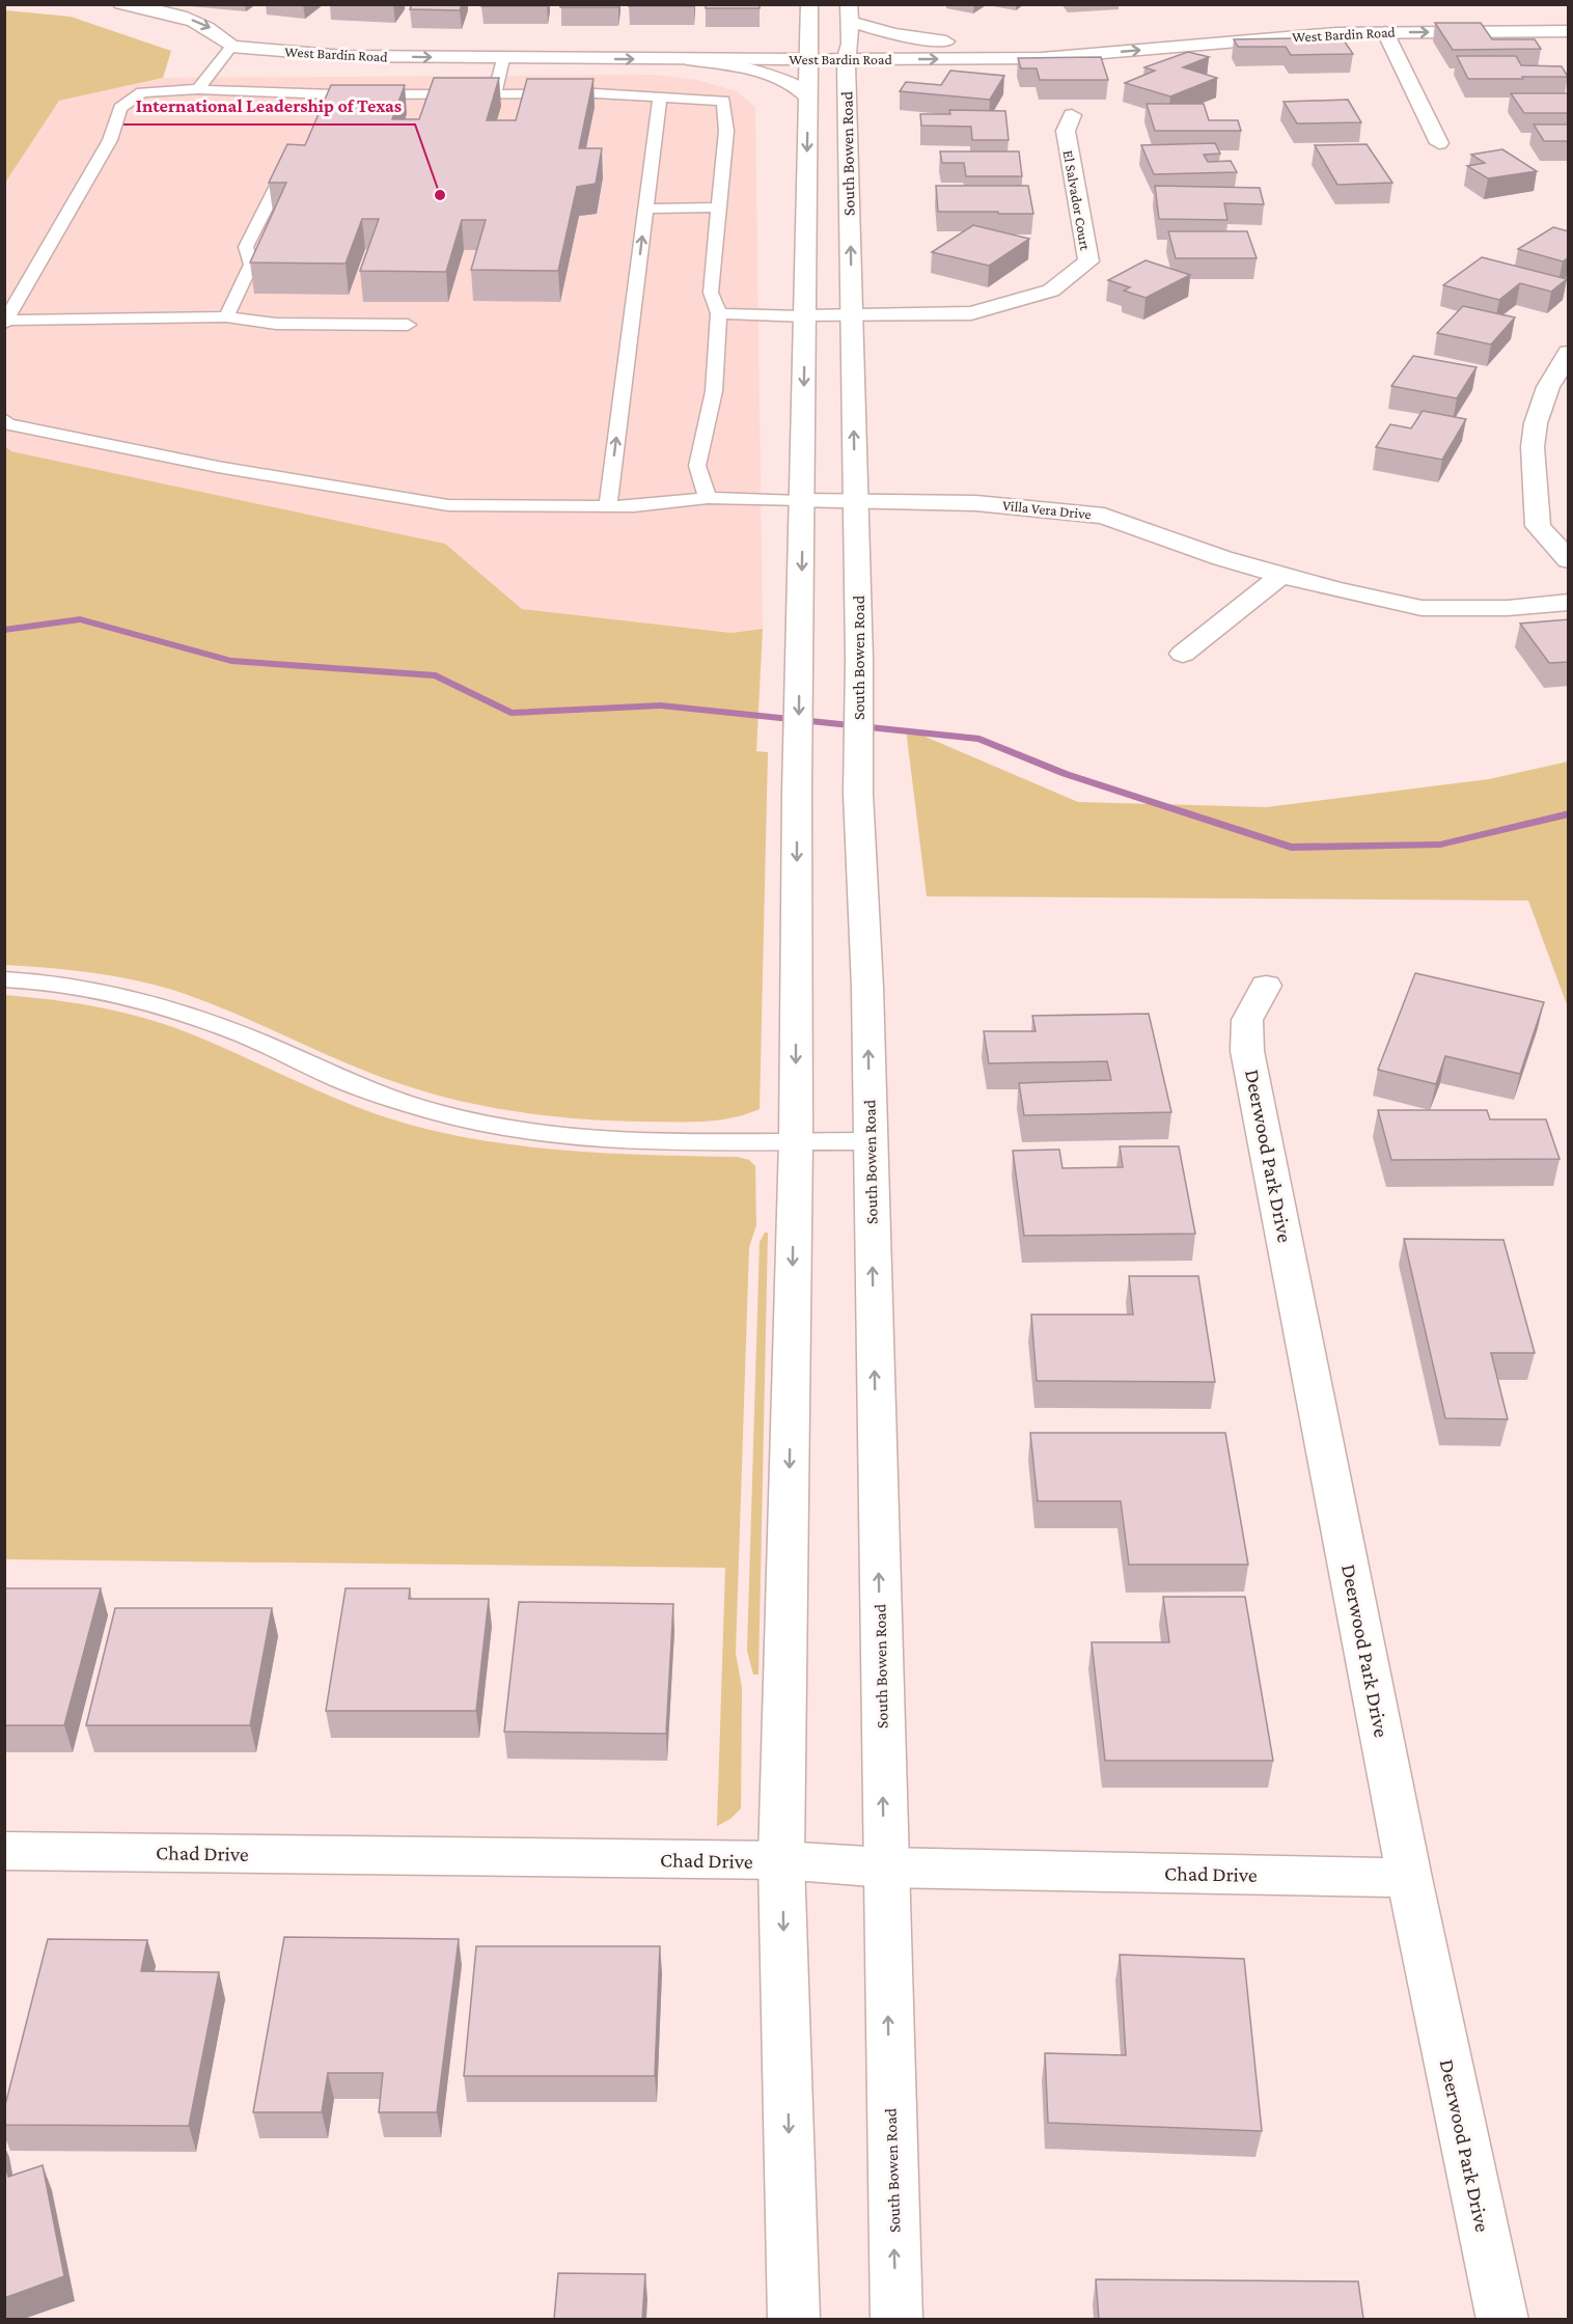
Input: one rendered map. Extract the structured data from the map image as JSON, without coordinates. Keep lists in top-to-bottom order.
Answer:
{
  "streets": {
    "main road": [
      "West Bardin Road",
      "South Bowen Road",
      "El Salvador Court",
      "Villa Vera Drive",
      "Deerwood Park Drive",
      "Chad Drive"
    ]
  },
  "crossings": [
    ["West Bardin Road", "South Bowen Road"],
    ["South Bowen Road", "El Salvador Court"],
    ["South Bowen Road", "Villa Vera Drive"],
    ["South Bowen Road", "Chad Drive"],
    ["Deerwood Park Drive", "Chad Drive"]
  ],
  "places": ["International Leadership of Texas"]
}
